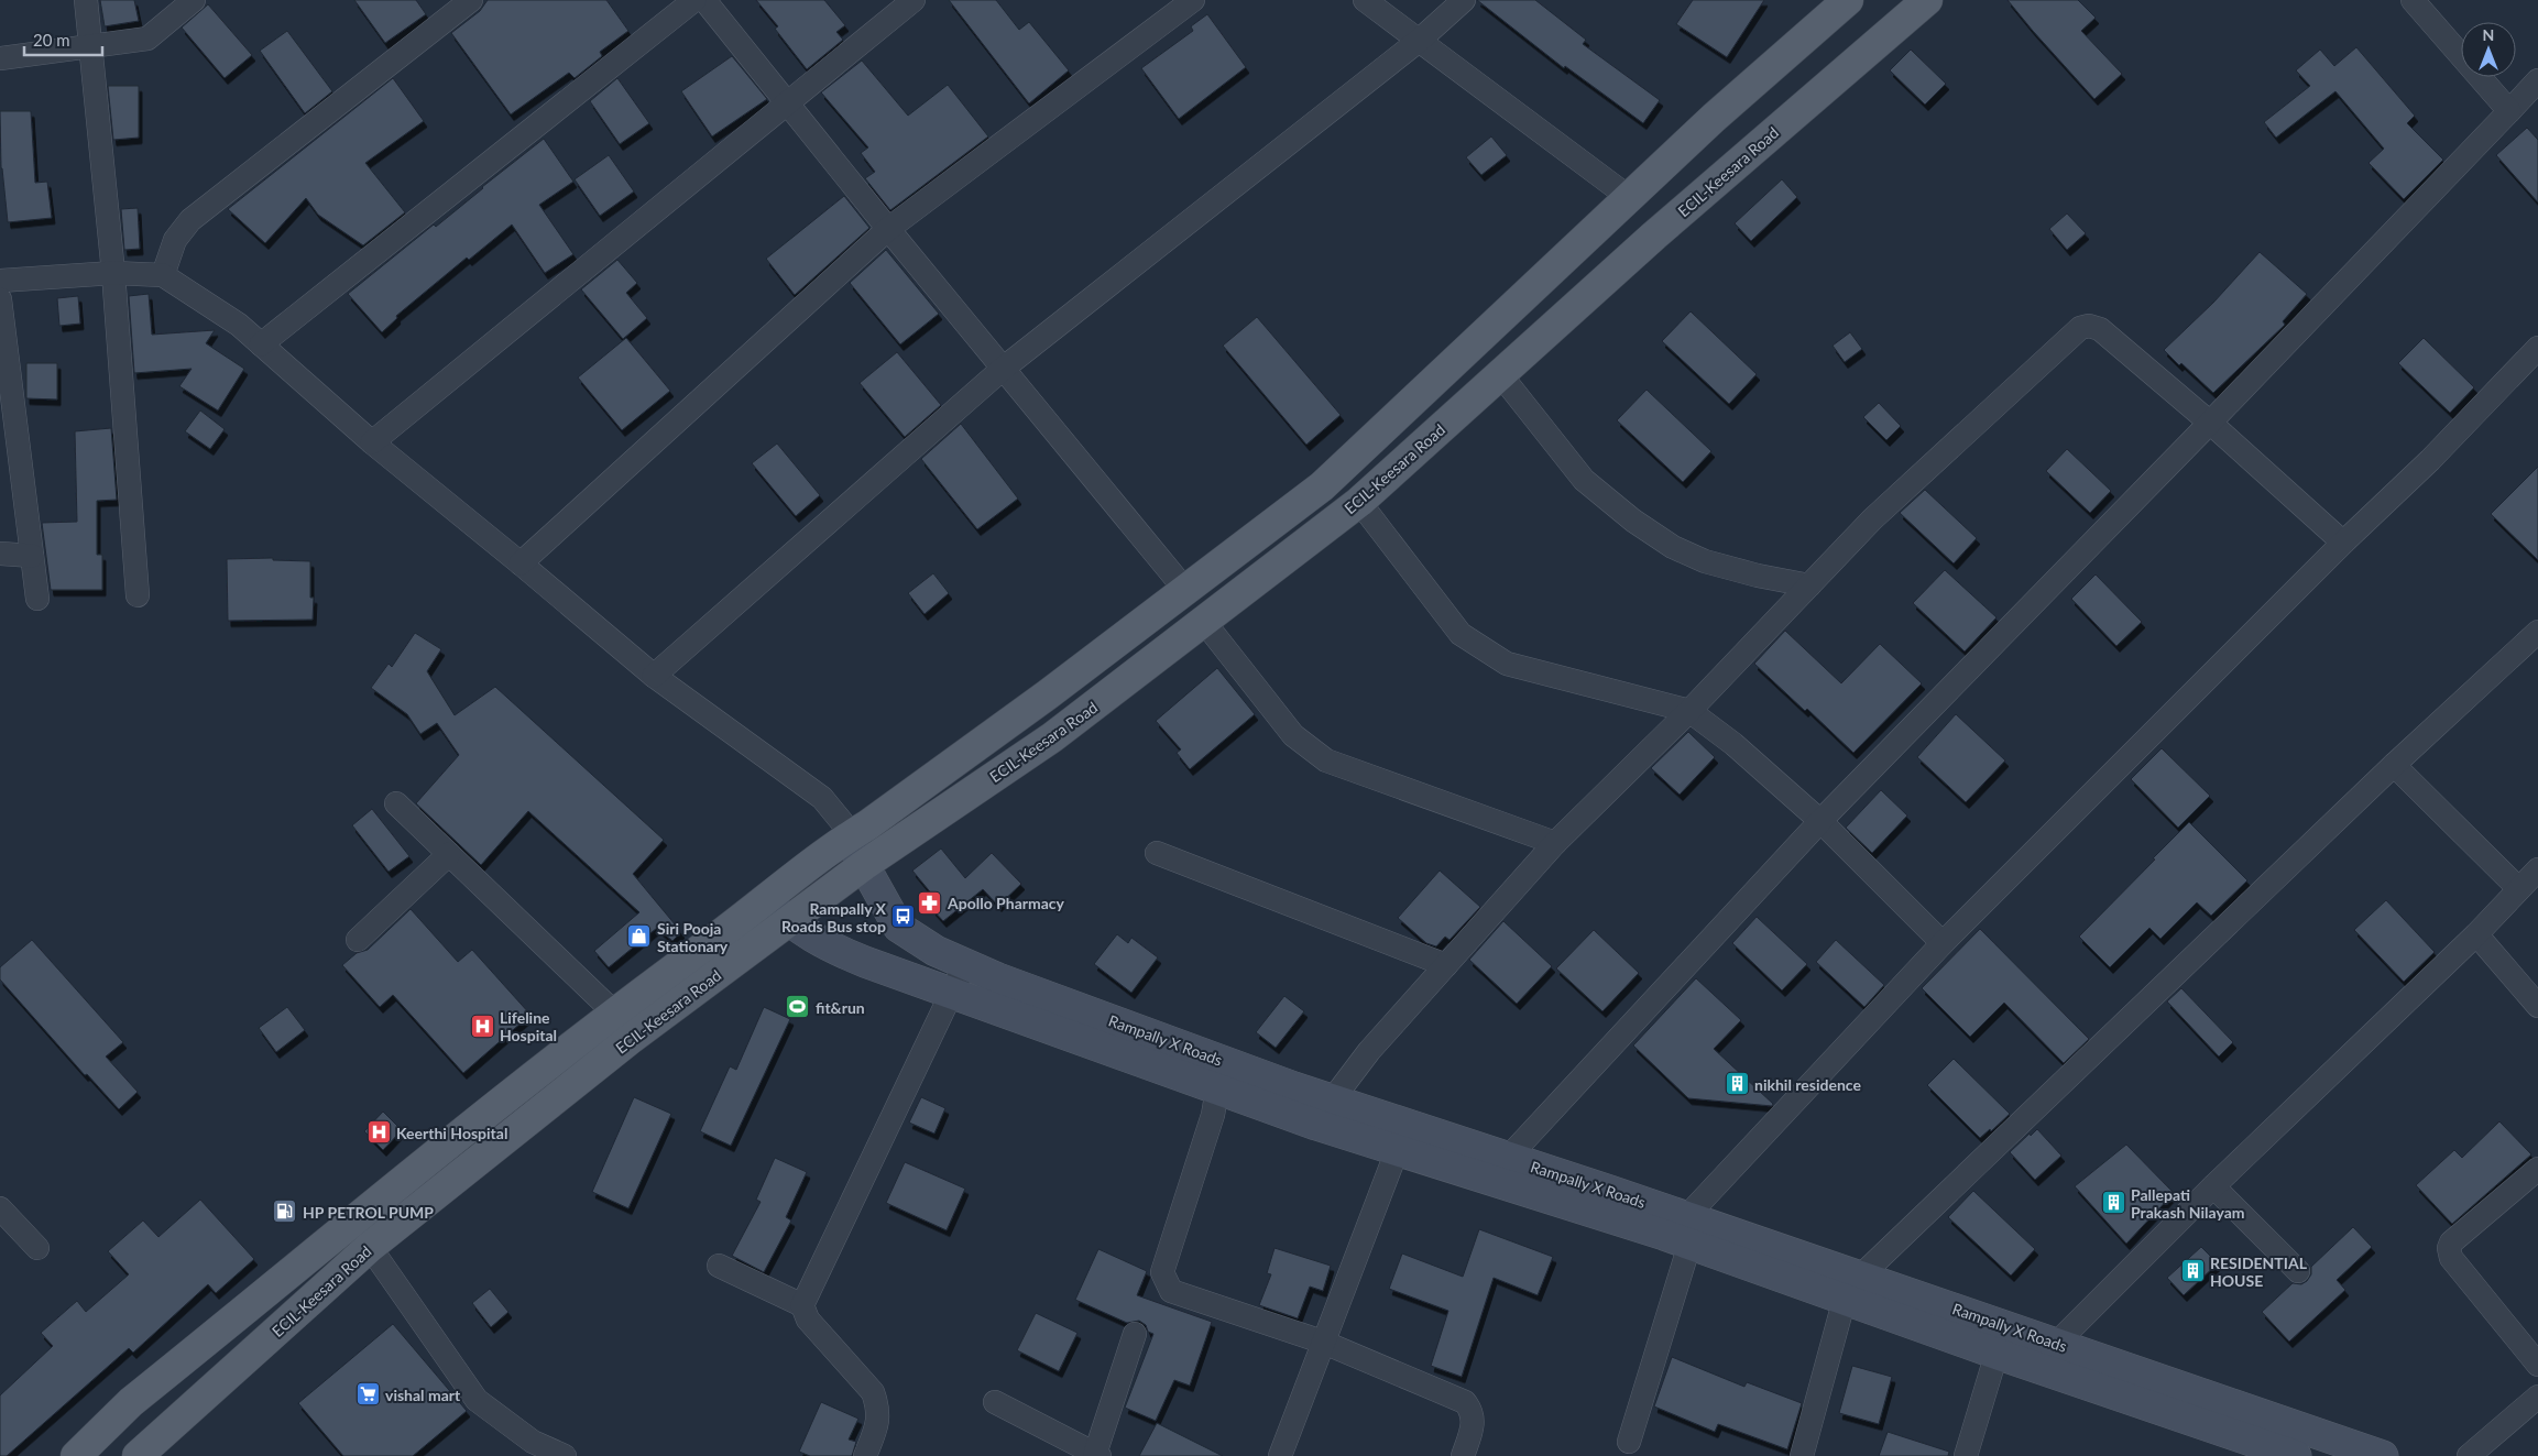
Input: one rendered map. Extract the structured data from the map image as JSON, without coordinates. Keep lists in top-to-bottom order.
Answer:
{
  "streets": {
    "main road": ["ECIL-Keesara Road", "Rampally X Roads"]
  },
  "crossings": [
    ["ECIL-Keesara Road", "Rampally X Roads"]
  ],
  "places": {
    "pharmacy": ["Apollo Pharmacy"],
    "bus stop": ["Rampally X Roads Bus stop"],
    "shop": ["Siri Pooja Stationary"],
    "sports": ["fit&run"],
    "hospital": ["Lifeline Hospital", "Keerthi Hospital"],
    "building": ["nikhil residence", "Pallepati Prakash Nilayam", "RESIDENTIAL HOUSE"],
    "fuel station": ["HP PETROL PUMP"],
    "supermarket": ["vishal mart"]
  },
  "scale_bar": "20 m",
  "north": "top"
}
